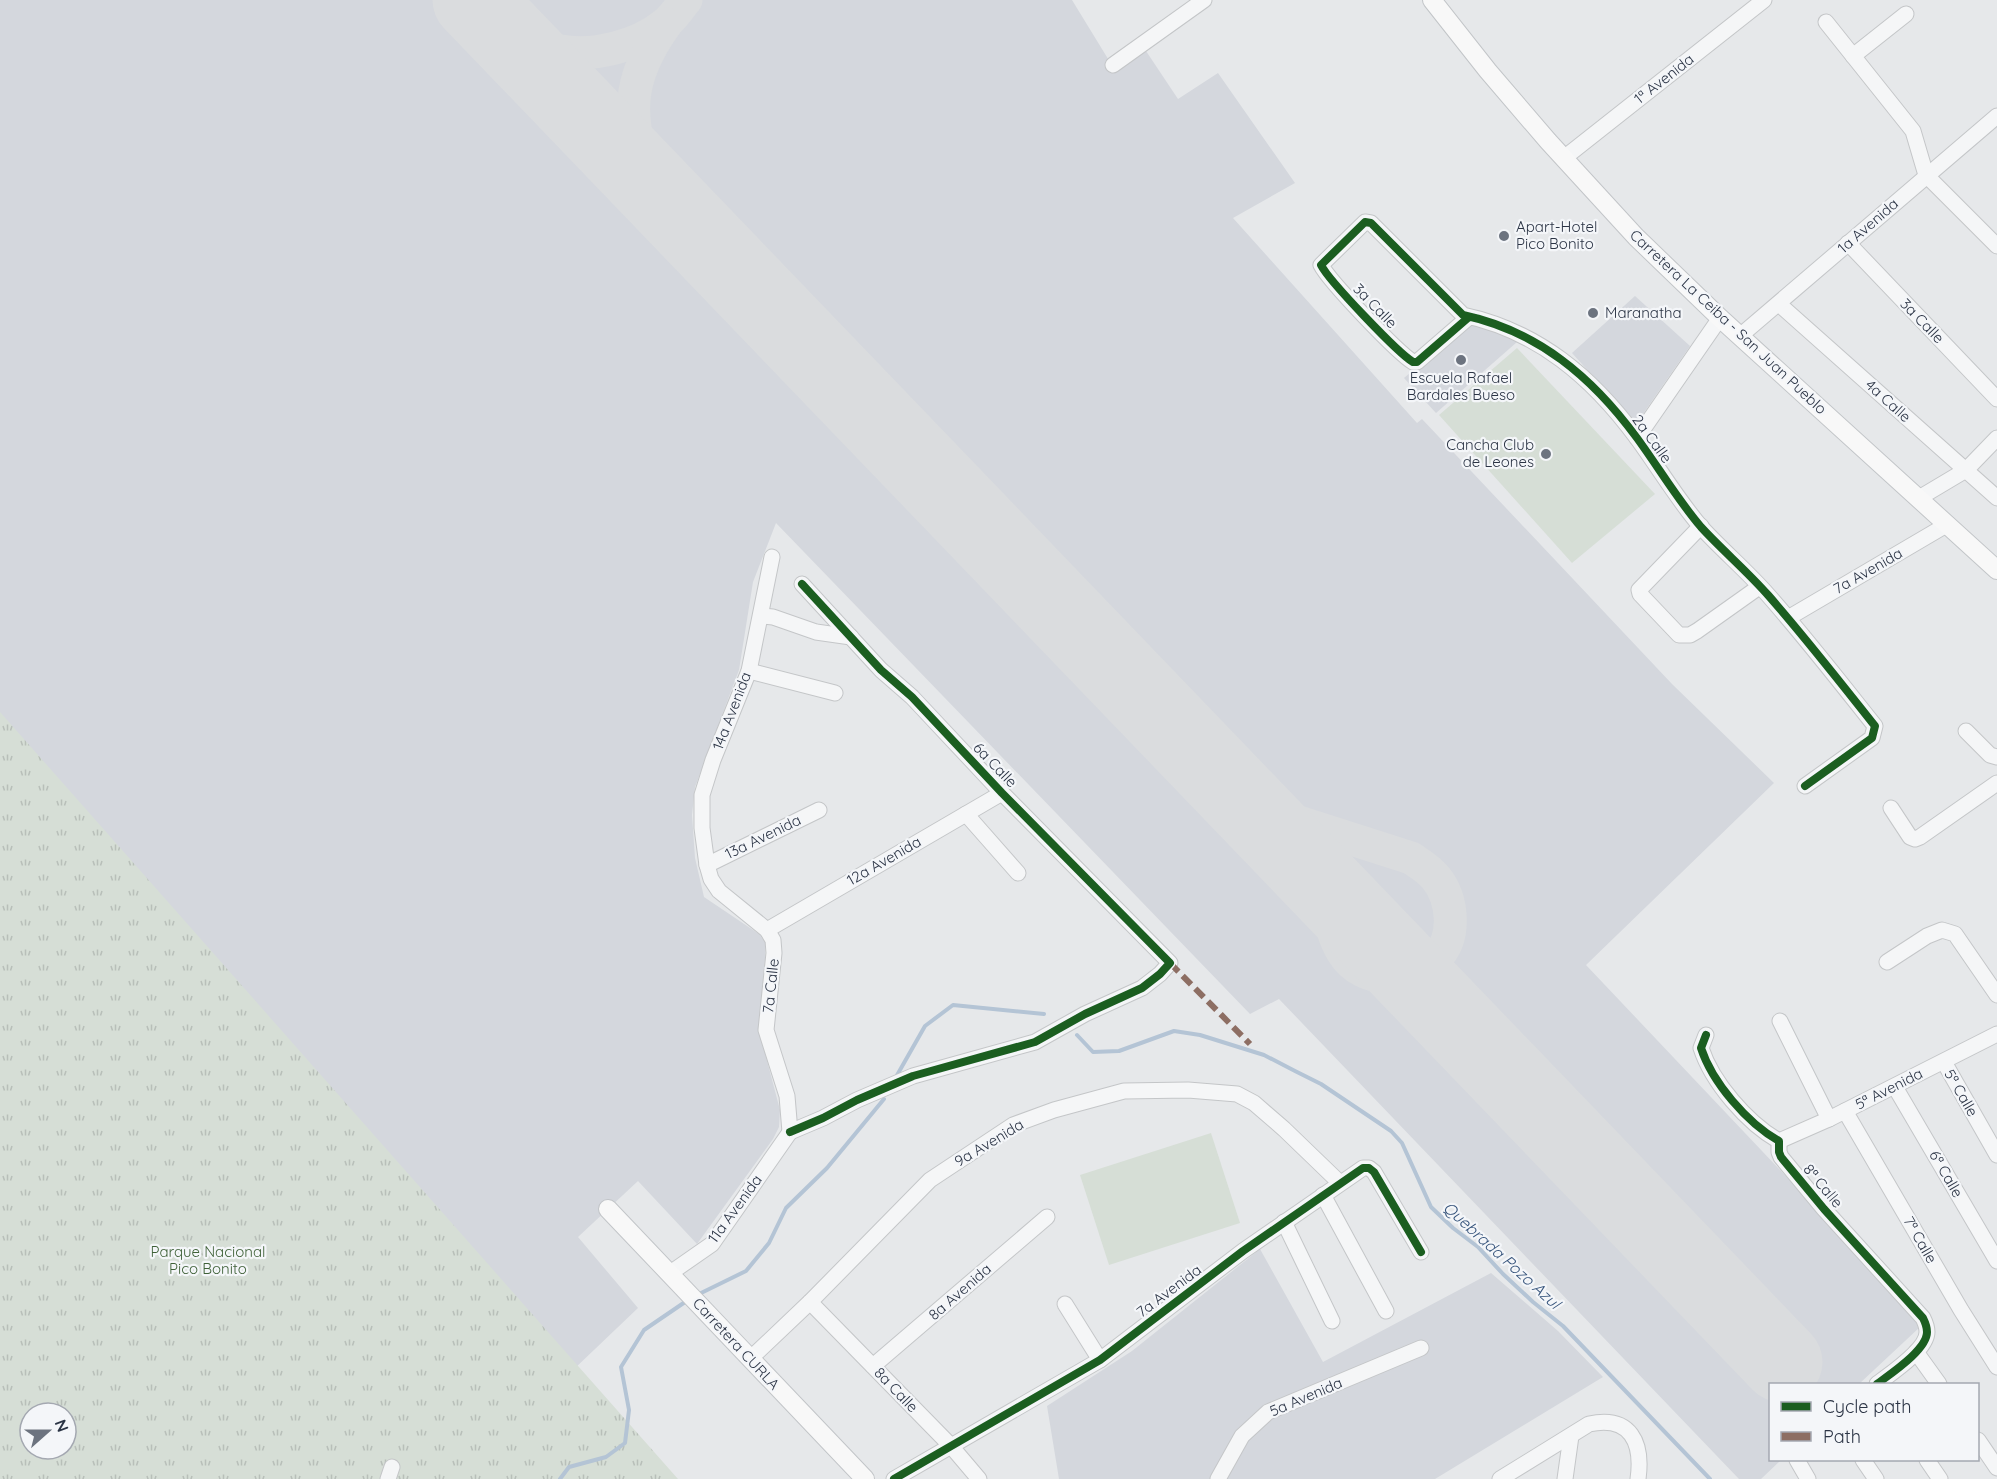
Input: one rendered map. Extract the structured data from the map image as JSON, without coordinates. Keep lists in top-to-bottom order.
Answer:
{
  "streets": {
    "main road": ["Carretera La Ceiba - San Juan Pueblo", "Carretera CURLA"],
    "street": [
      "1ª Avenida",
      "1a Avenida",
      "3a Calle",
      "4a Calle",
      "2a Calle",
      "7a Avenida",
      "14a Avenida",
      "6a Calle",
      "13a Avenida",
      "12a Avenida",
      "7a Calle",
      "5ª Avenida",
      "5ª Calle",
      "9a Avenida",
      "6ª Calle",
      "8ª Calle",
      "11a Avenida",
      "7ª Calle",
      "8a Avenida",
      "8a Calle",
      "5a Avenida"
    ]
  },
  "crossings": [
    ["1ª Avenida", "Carretera La Ceiba - San Juan Pueblo"],
    ["1a Avenida", "3a Calle"],
    ["1a Avenida", "Carretera La Ceiba - San Juan Pueblo"],
    ["1a Avenida", "4a Calle"],
    ["3a Calle", "2a Calle"],
    ["Carretera La Ceiba - San Juan Pueblo", "7a Avenida"],
    ["2a Calle", "7a Avenida"],
    ["7a Avenida", "9a Avenida"],
    ["7a Avenida", "8a Calle"],
    ["14a Avenida", "13a Avenida"],
    ["6a Calle", "12a Avenida"],
    ["6a Calle", "7a Calle"],
    ["6a Calle", "11a Avenida"],
    ["12a Avenida", "7a Calle"],
    ["7a Calle", "11a Avenida"],
    ["5ª Avenida", "5ª Calle"],
    ["5ª Avenida", "6ª Calle"],
    ["5ª Avenida", "8ª Calle"],
    ["5ª Avenida", "7ª Calle"],
    ["9a Avenida", "Carretera CURLA"],
    ["9a Avenida", "8a Calle"],
    ["11a Avenida", "Carretera CURLA"],
    ["8a Avenida", "8a Calle"]
  ],
  "water": ["Quebrada Pozo Azul"],
  "parks": ["Parque Nacional Pico Bonito"],
  "places": [
    "Apart-Hotel Pico Bonito",
    "Maranatha",
    "Escuela Rafael Bardales Bueso",
    "Cancha Club de Leones"
  ],
  "legend": ["Cycle path", "Path"],
  "north": "right"
}
